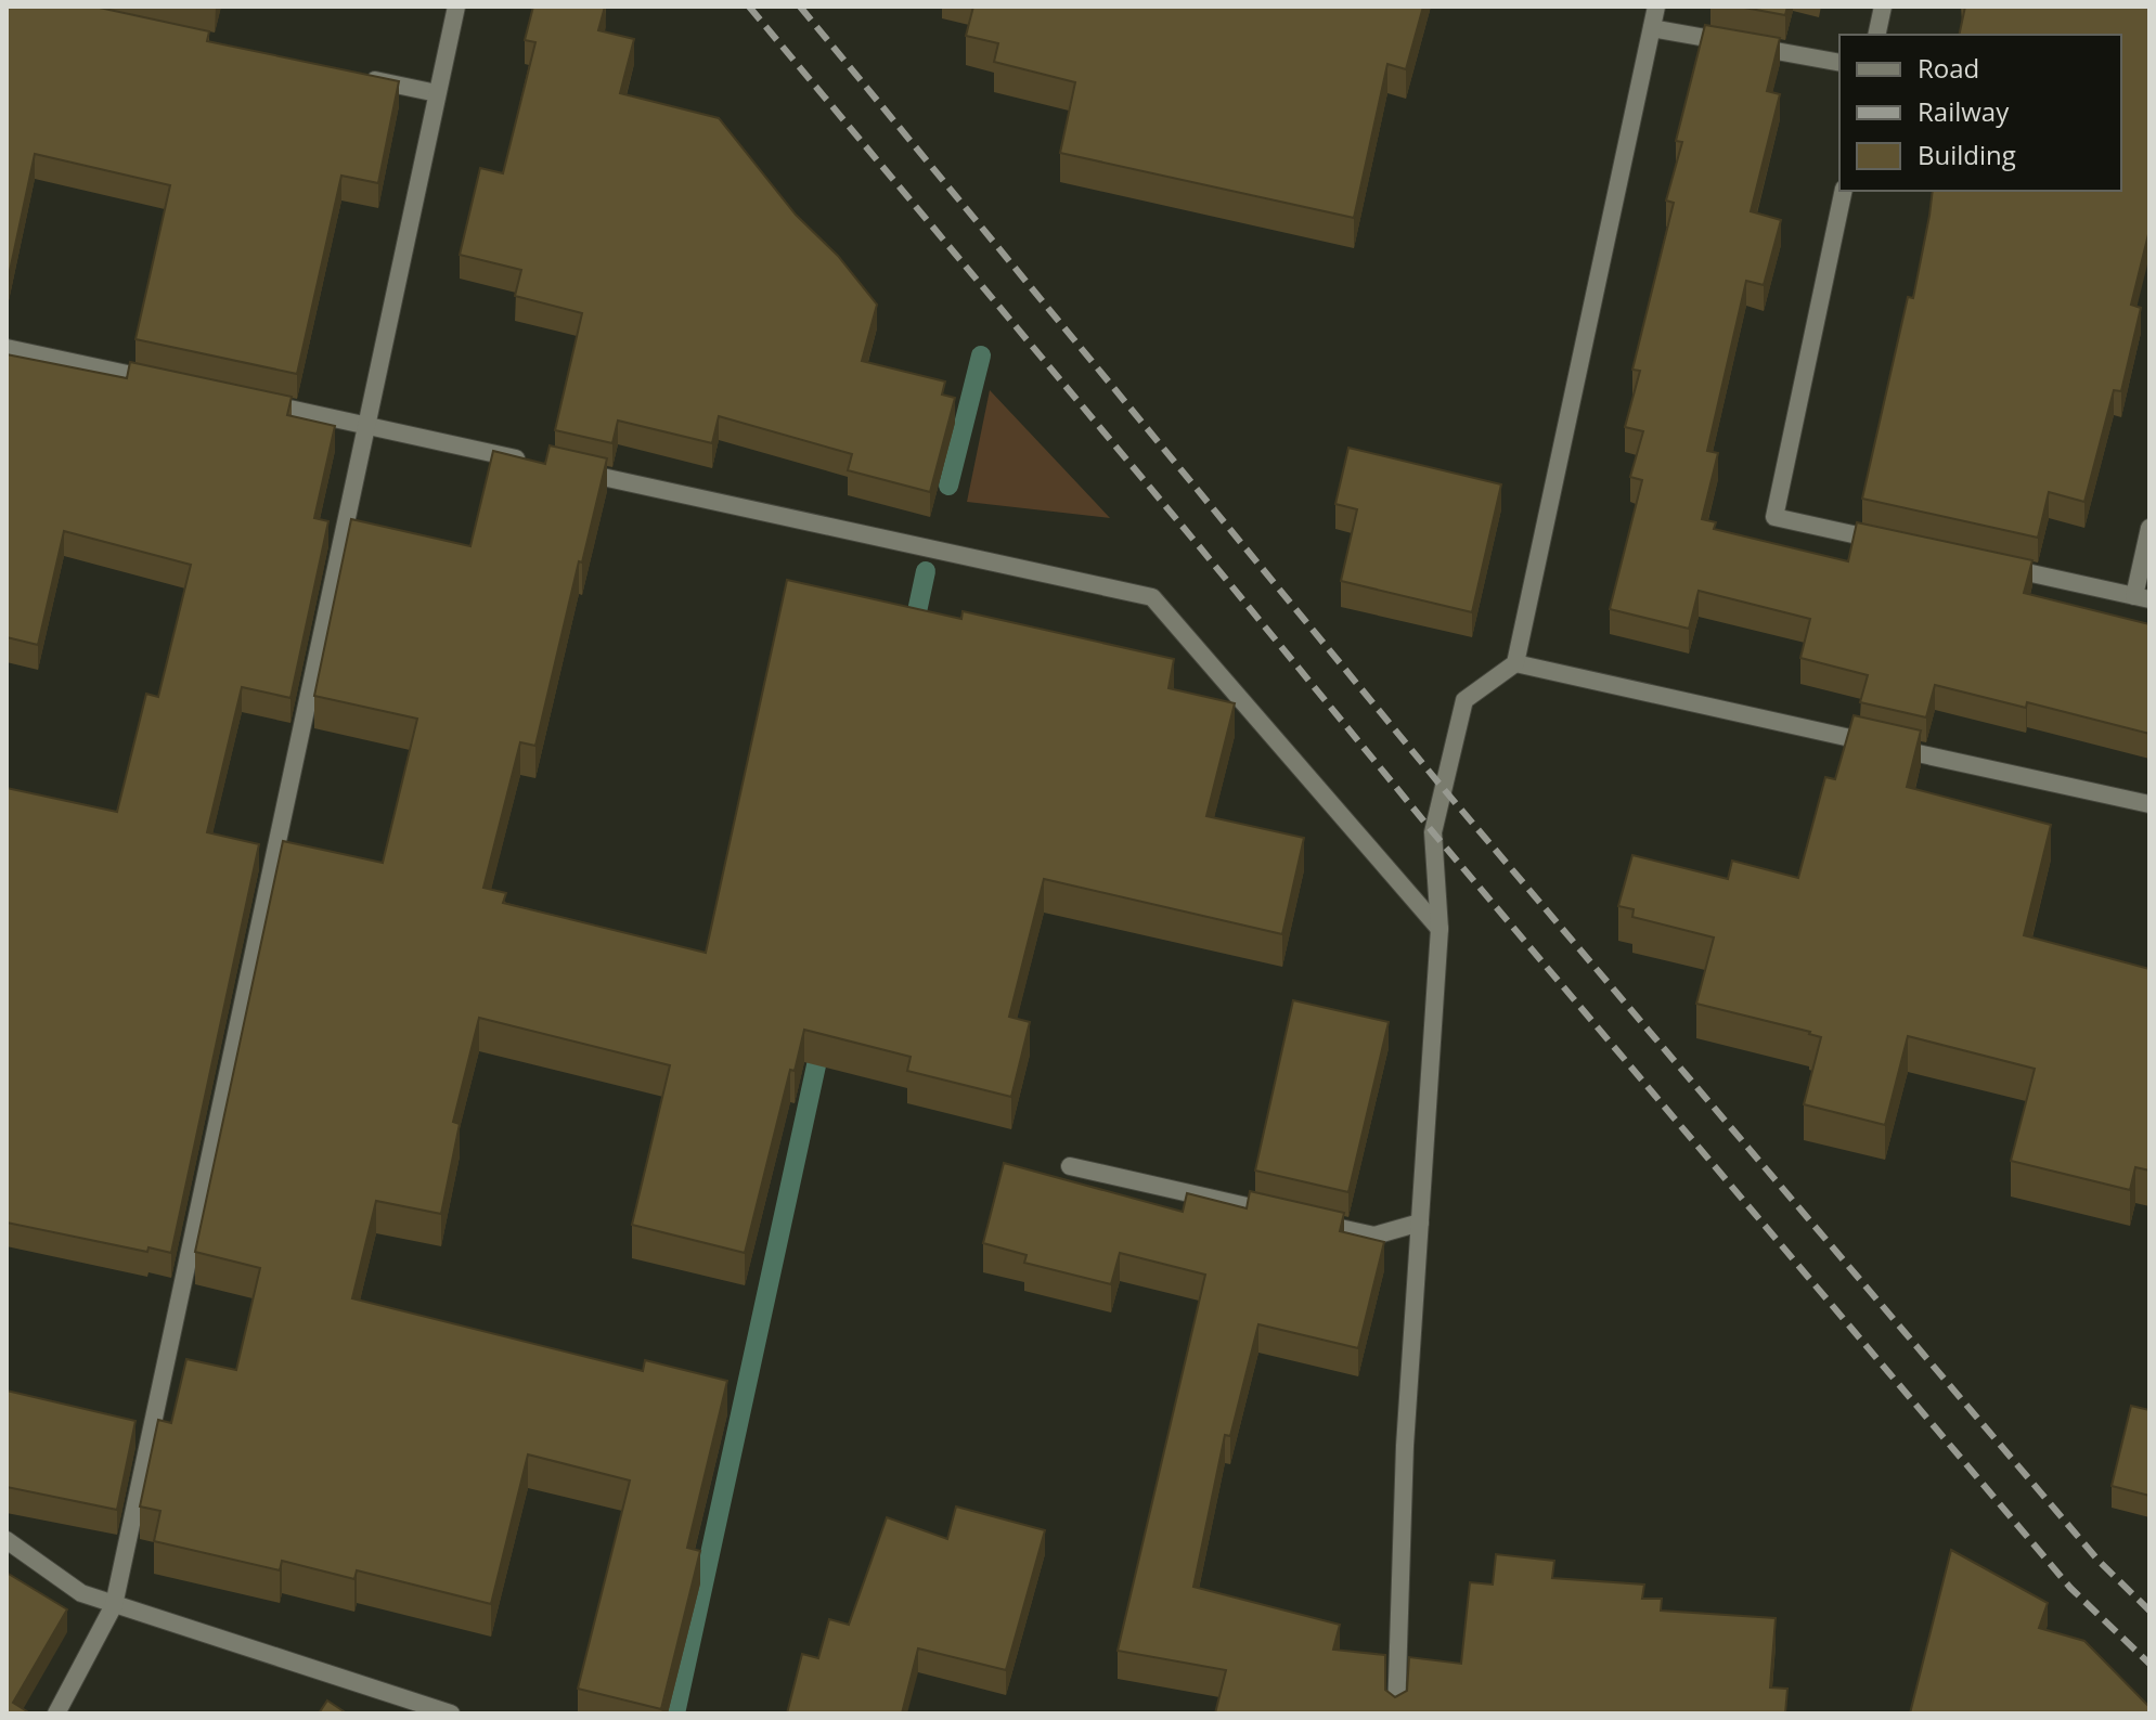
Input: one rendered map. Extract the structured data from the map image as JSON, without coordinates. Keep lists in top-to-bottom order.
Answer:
{
  "legend": ["Road", "Railway", "Building"]
}
